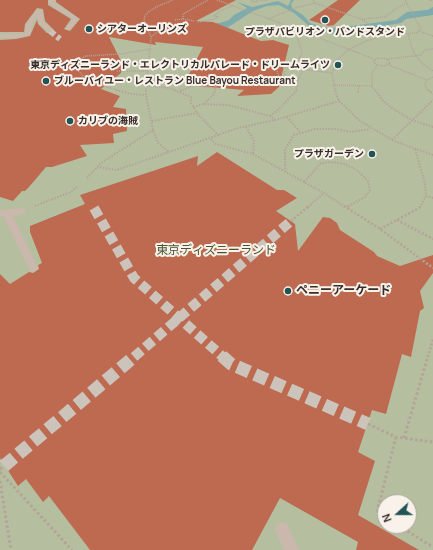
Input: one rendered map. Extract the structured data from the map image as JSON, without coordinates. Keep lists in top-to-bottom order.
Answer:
{
  "parks": ["東京ディズニーランド"],
  "places": [
    "プラザパビリオン・バンドスタンド",
    "シアターオーリンズ",
    "東京ディズニーランド・エレクトリカルパレード・ドリームライツ",
    "ブルーバイユー・レストラン Blue Bayou Restaurant",
    "カリブの海賊",
    "プラザガーデン",
    "ペニーアーケード"
  ],
  "north": "left"
}
